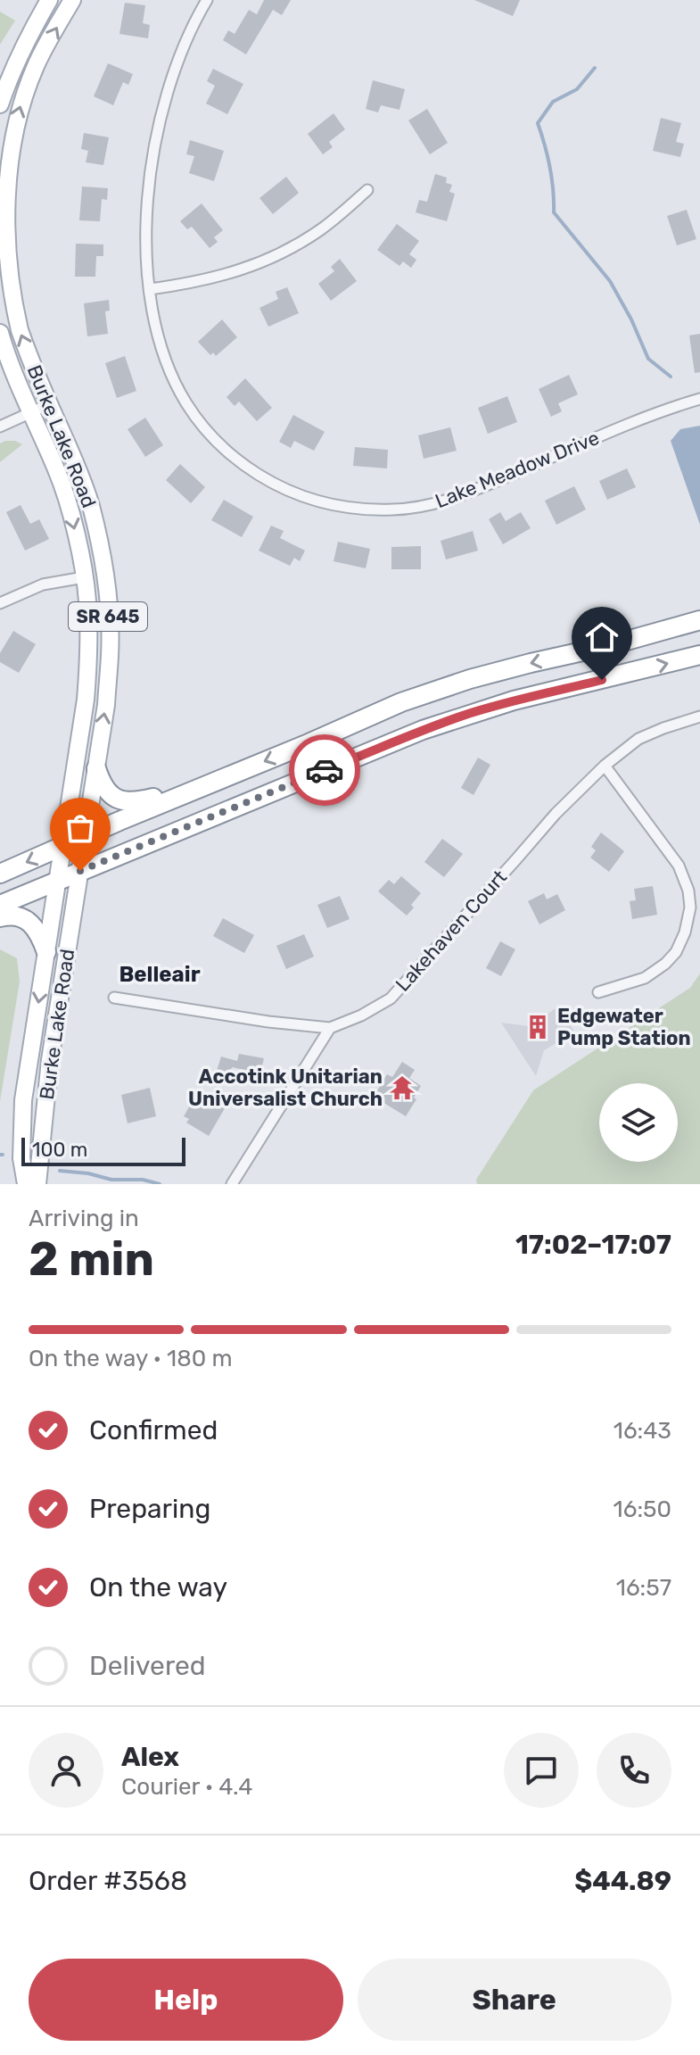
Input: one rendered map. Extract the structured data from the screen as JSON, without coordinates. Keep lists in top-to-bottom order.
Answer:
{
  "streets": {
    "main road": ["Burke Lake Road", "SR 645"],
    "street": ["Lake Meadow Drive", "Lakehaven Court"]
  },
  "districts": ["Belleair"],
  "places": {
    "building": ["Edgewater Pump Station"],
    "temple": ["Accotink Unitarian Universalist Church"]
  },
  "scale_bar": "100 m",
  "page": {
    "scale": "100 m",
    "heading": ["2 min", "Arriving in", "17:02–17:07"],
    "panel": [
      "Alex",
      "Courier · 4.4",
      "Order #3568",
      "$44.89"
    ],
    "bar": "On the way · 180 m",
    "list": [
      ["Confirmed", "16:43"],
      ["Preparing", "16:50"],
      ["On the way", "16:57"],
      "Delivered"
    ],
    "buttons": ["Help", "Share"]
  }
}
